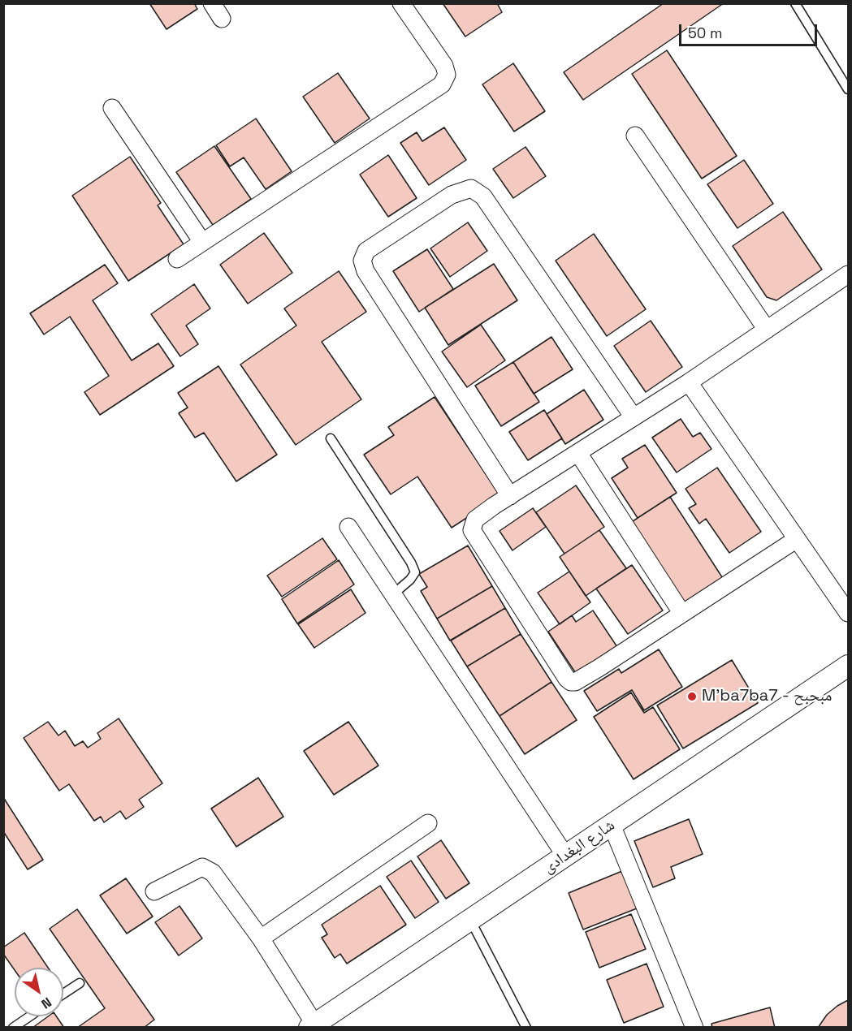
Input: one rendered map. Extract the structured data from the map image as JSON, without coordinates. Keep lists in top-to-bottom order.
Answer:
{
  "streets": {
    "street": ["شارع البغدادى"]
  },
  "places": ["M'ba7ba7 - مبحبح"],
  "scale_bar": "50 m",
  "north": "bottom right"
}
